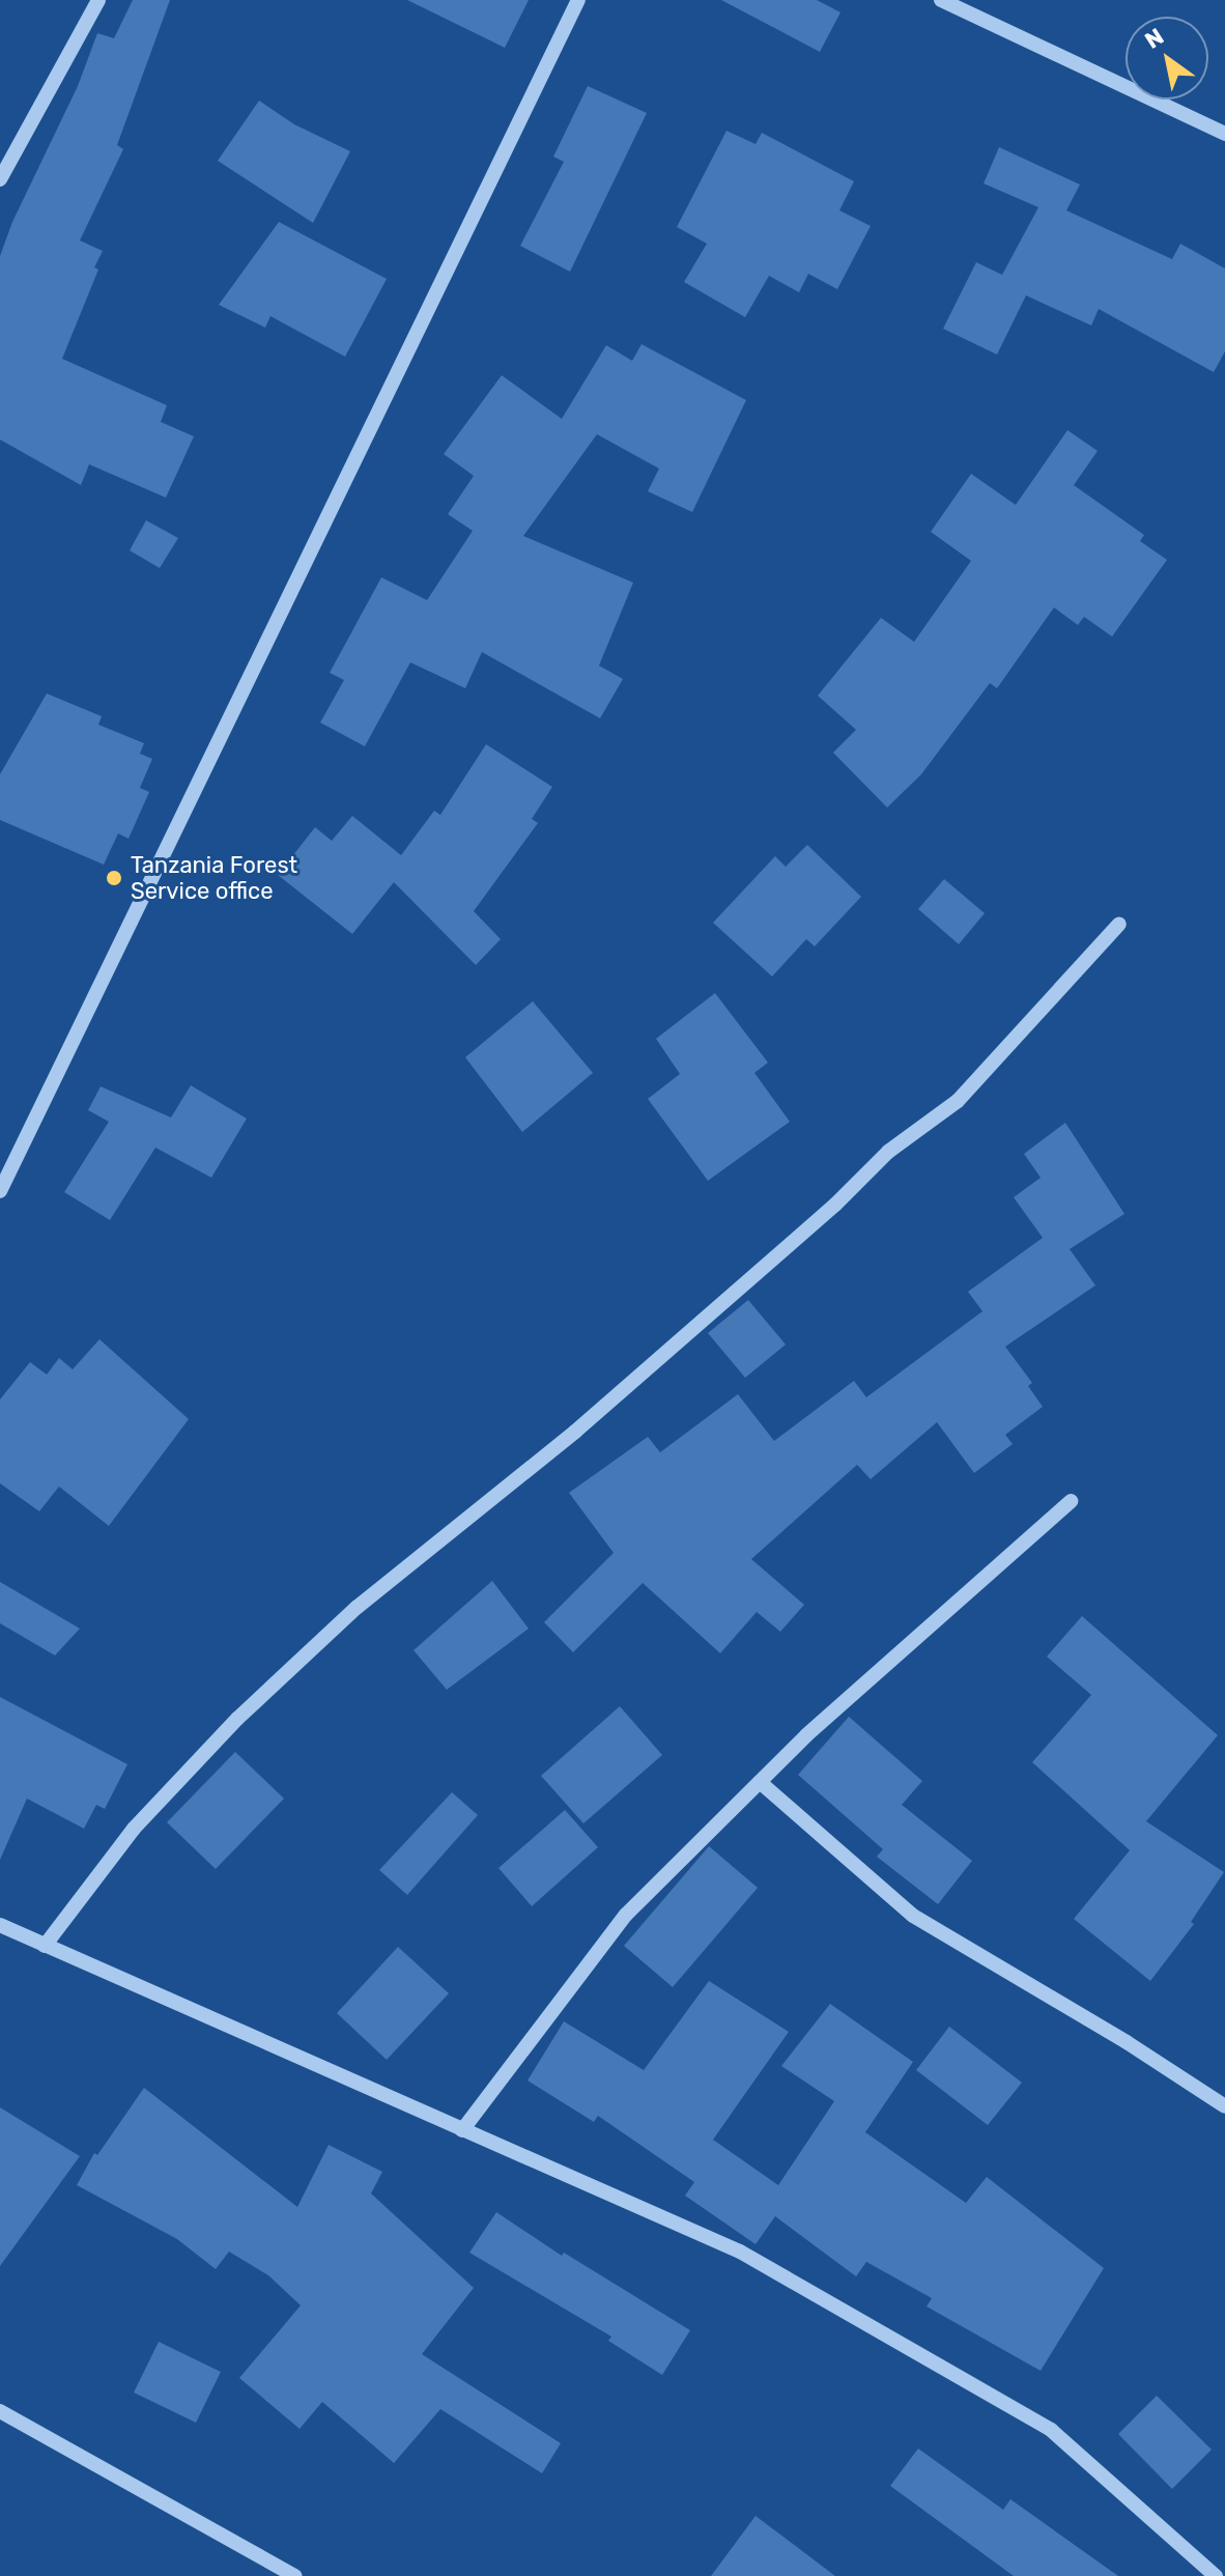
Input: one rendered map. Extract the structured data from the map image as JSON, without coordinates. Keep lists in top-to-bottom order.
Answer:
{
  "places": ["Tanzania Forest Service office"],
  "north": "top left"
}
